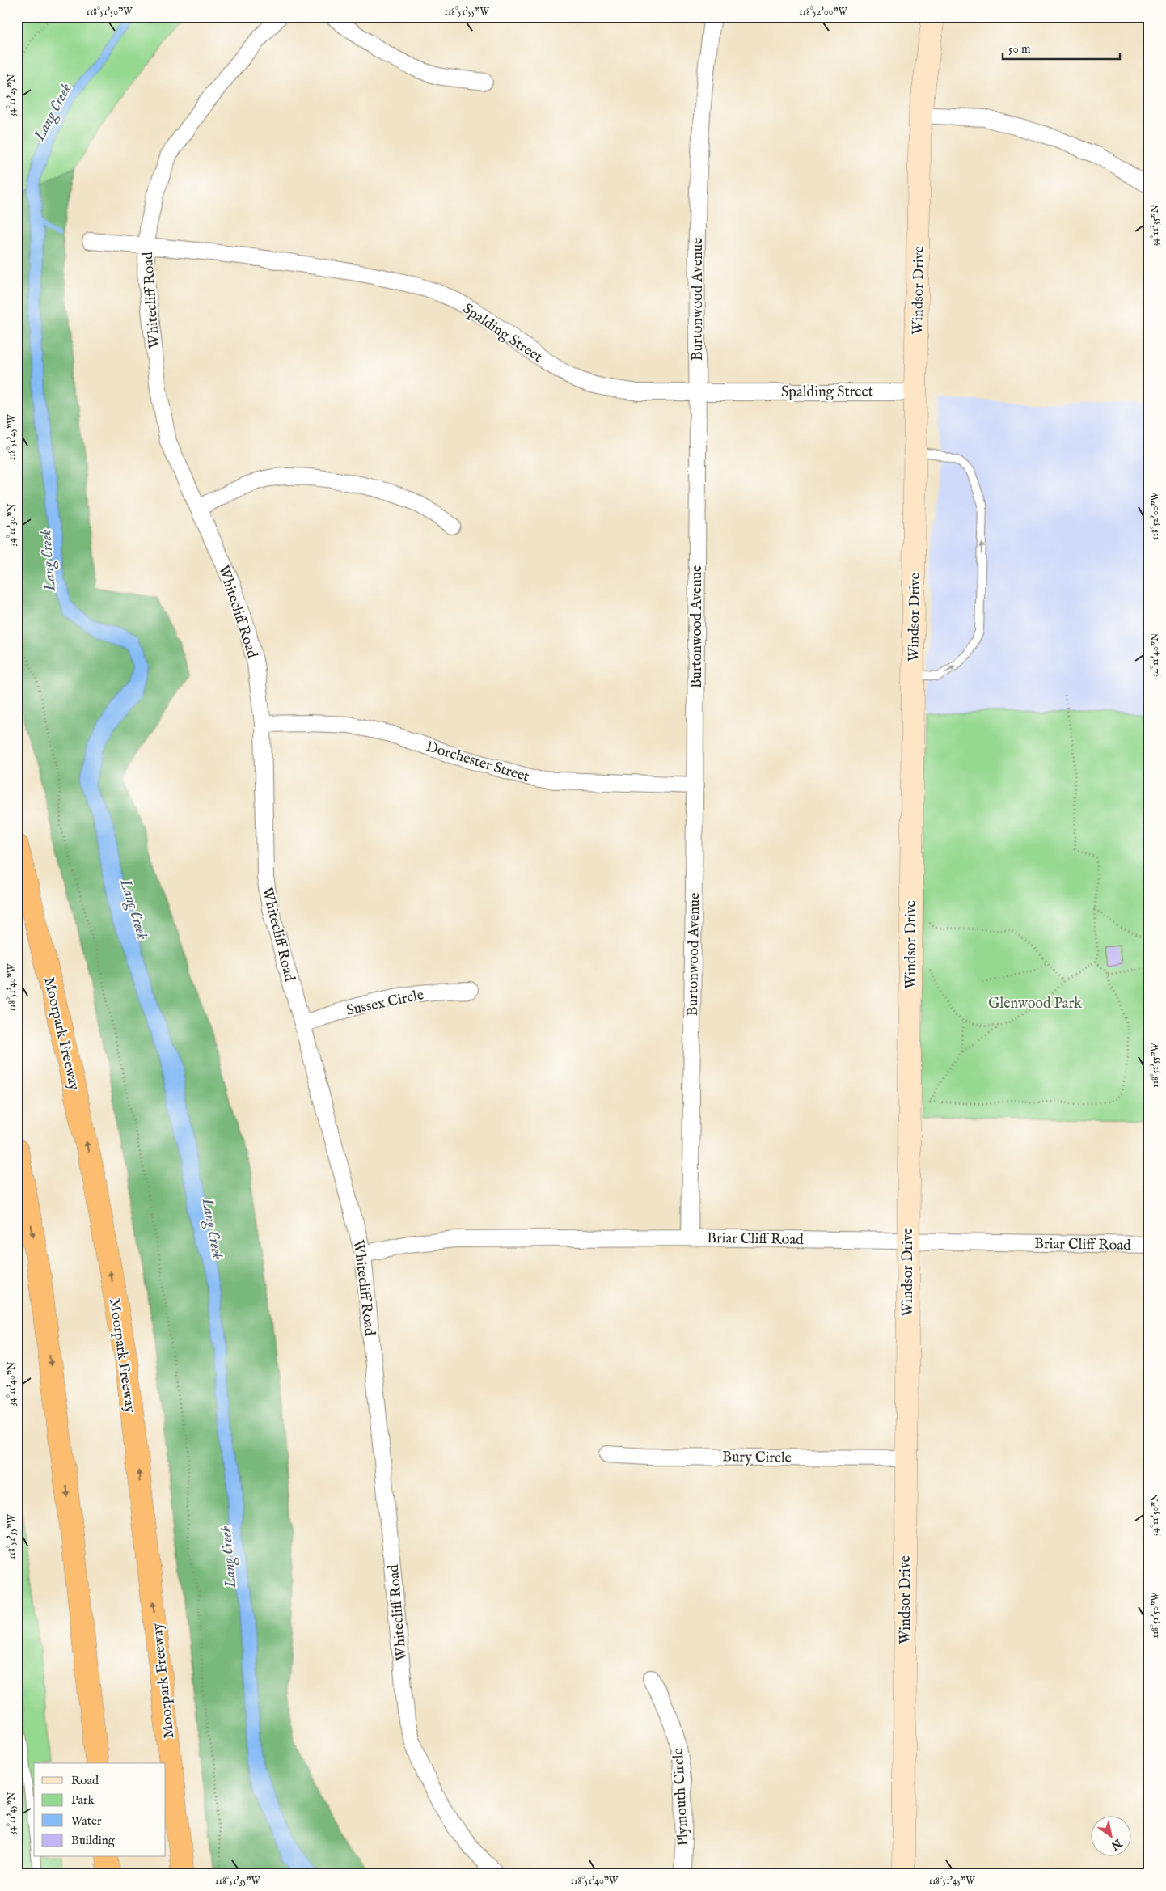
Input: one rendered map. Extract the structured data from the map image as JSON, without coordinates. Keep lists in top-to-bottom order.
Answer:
{
  "streets": {
    "highway": ["Moorpark Freeway"],
    "street": [
      "Windsor Drive",
      "Burtonwood Avenue",
      "Whitecliff Road",
      "Spalding Street",
      "Dorchester Street",
      "Sussex Circle",
      "Briar Cliff Road",
      "Bury Circle",
      "Plymouth Circle"
    ]
  },
  "crossings": [
    ["Windsor Drive", "Spalding Street"],
    ["Windsor Drive", "Briar Cliff Road"],
    ["Windsor Drive", "Bury Circle"],
    ["Burtonwood Avenue", "Spalding Street"],
    ["Burtonwood Avenue", "Dorchester Street"],
    ["Burtonwood Avenue", "Briar Cliff Road"],
    ["Whitecliff Road", "Spalding Street"],
    ["Whitecliff Road", "Dorchester Street"],
    ["Whitecliff Road", "Sussex Circle"],
    ["Whitecliff Road", "Briar Cliff Road"]
  ],
  "water": ["Lang Creek"],
  "parks": ["Glenwood Park"],
  "legend": [
    "Road",
    "Park",
    "Water",
    "Building"
  ],
  "scale_bar": "50 m",
  "north": "bottom right",
  "coordinates": [
    "118°51'50\"W",
    "118°51'55\"W",
    "118°52'00\"W",
    "34°11'25\"N",
    "34°11'35\"N",
    "118°51'45\"W",
    "34°11'30\"N",
    "34°11'40\"N",
    "118°51'40\"W",
    "34°11'50\"N",
    "118°51'35\"W",
    "34°11'45\"N"
  ]
}
